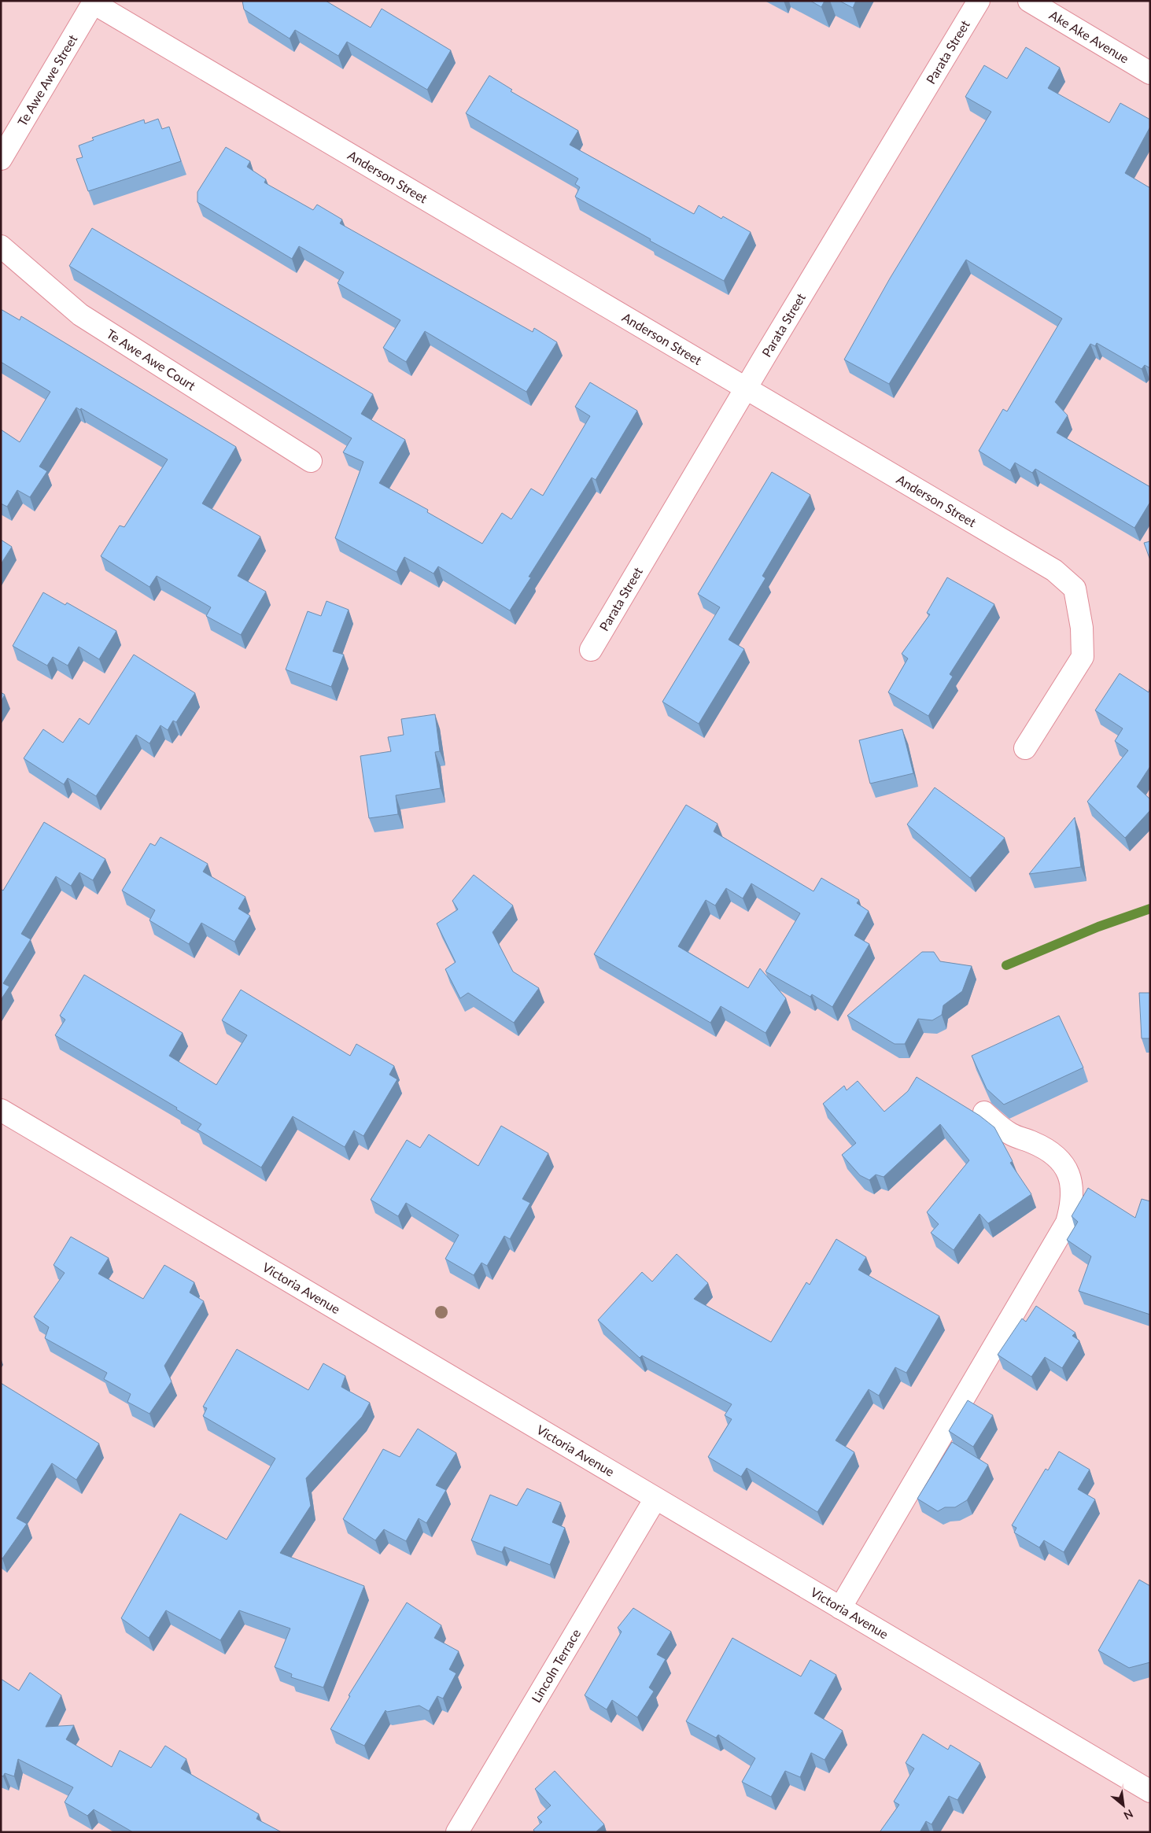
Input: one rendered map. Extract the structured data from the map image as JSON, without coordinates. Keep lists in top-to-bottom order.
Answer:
{
  "streets": {
    "street": [
      "Ake Ake Avenue",
      "Parata Street",
      "Te Awe Awe Street",
      "Anderson Street",
      "Te Awe Awe Court",
      "Victoria Avenue",
      "Lincoln Terrace"
    ]
  },
  "crossings": [
    ["Parata Street", "Anderson Street"],
    ["Te Awe Awe Street", "Anderson Street"],
    ["Victoria Avenue", "Lincoln Terrace"]
  ],
  "north": "bottom right"
}
